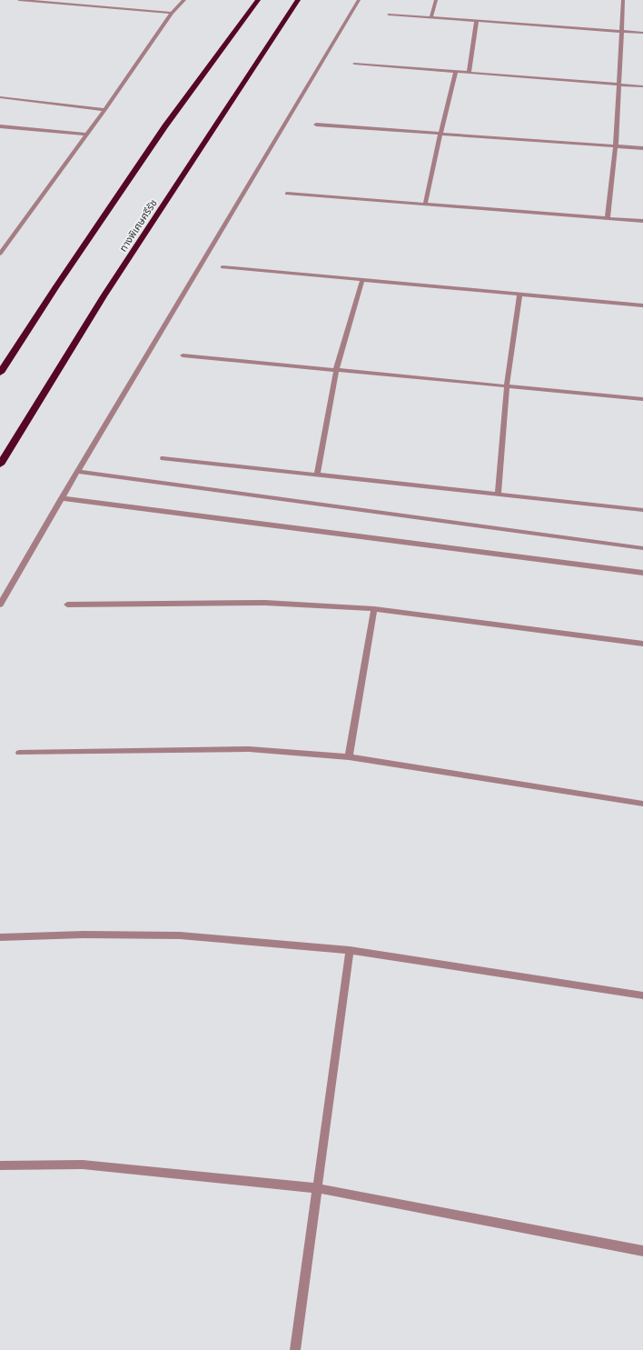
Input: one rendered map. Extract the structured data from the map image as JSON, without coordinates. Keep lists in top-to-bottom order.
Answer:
{
  "streets": {
    "highway": ["ทางพิเศษศรีรัช"]
  }
}
